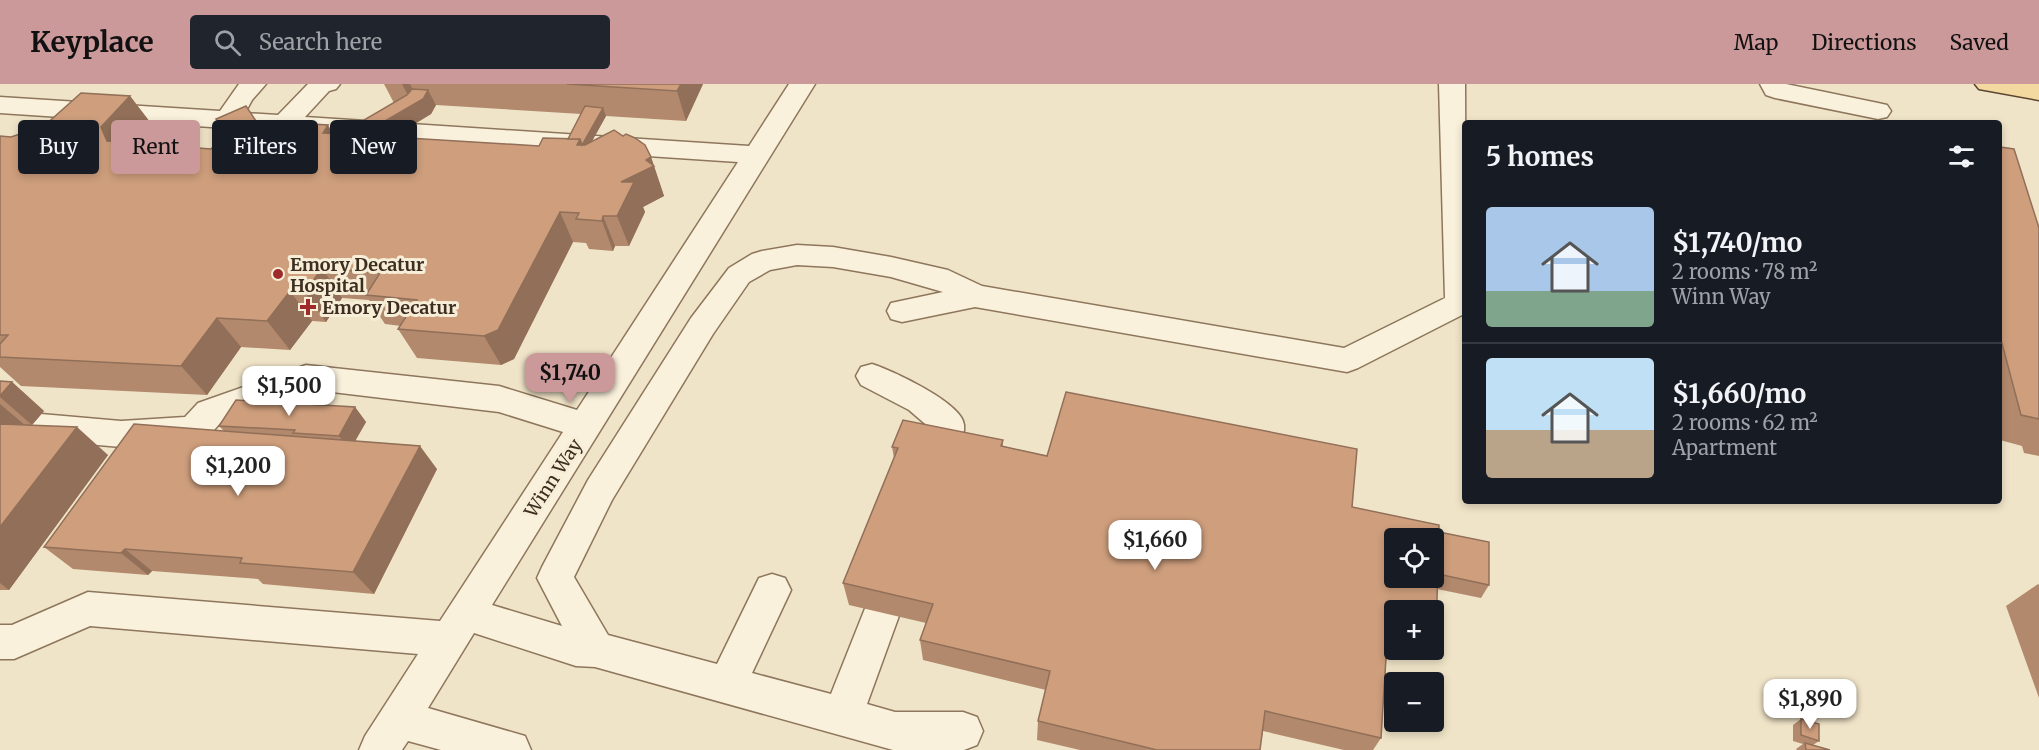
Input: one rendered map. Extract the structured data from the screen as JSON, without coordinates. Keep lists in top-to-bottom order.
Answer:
{
  "streets": {
    "street": ["Winn Way"]
  },
  "places": {
    "other": ["Emory Decatur Hospital"],
    "health": ["Emory Decatur"]
  },
  "page": {
    "header": "Keyplace",
    "search": "Search here",
    "nav": ["Map", "Directions", "Saved"],
    "chip": [
      "Buy",
      "Rent",
      "Filters",
      "New"
    ],
    "heading": "5 homes",
    "list": [
      {
        "name": "$1,740/mo",
        "note": "2 rooms · 78 m² · Winn Way"
      },
      {
        "name": "$1,660/mo",
        "note": "2 rooms · 62 m² · Apartment"
      }
    ],
    "price": [
      "$1,740",
      "$1,500",
      "$1,200",
      "$1,660",
      "$1,890"
    ],
    "map_buttons": ["+", "−"]
  }
}
